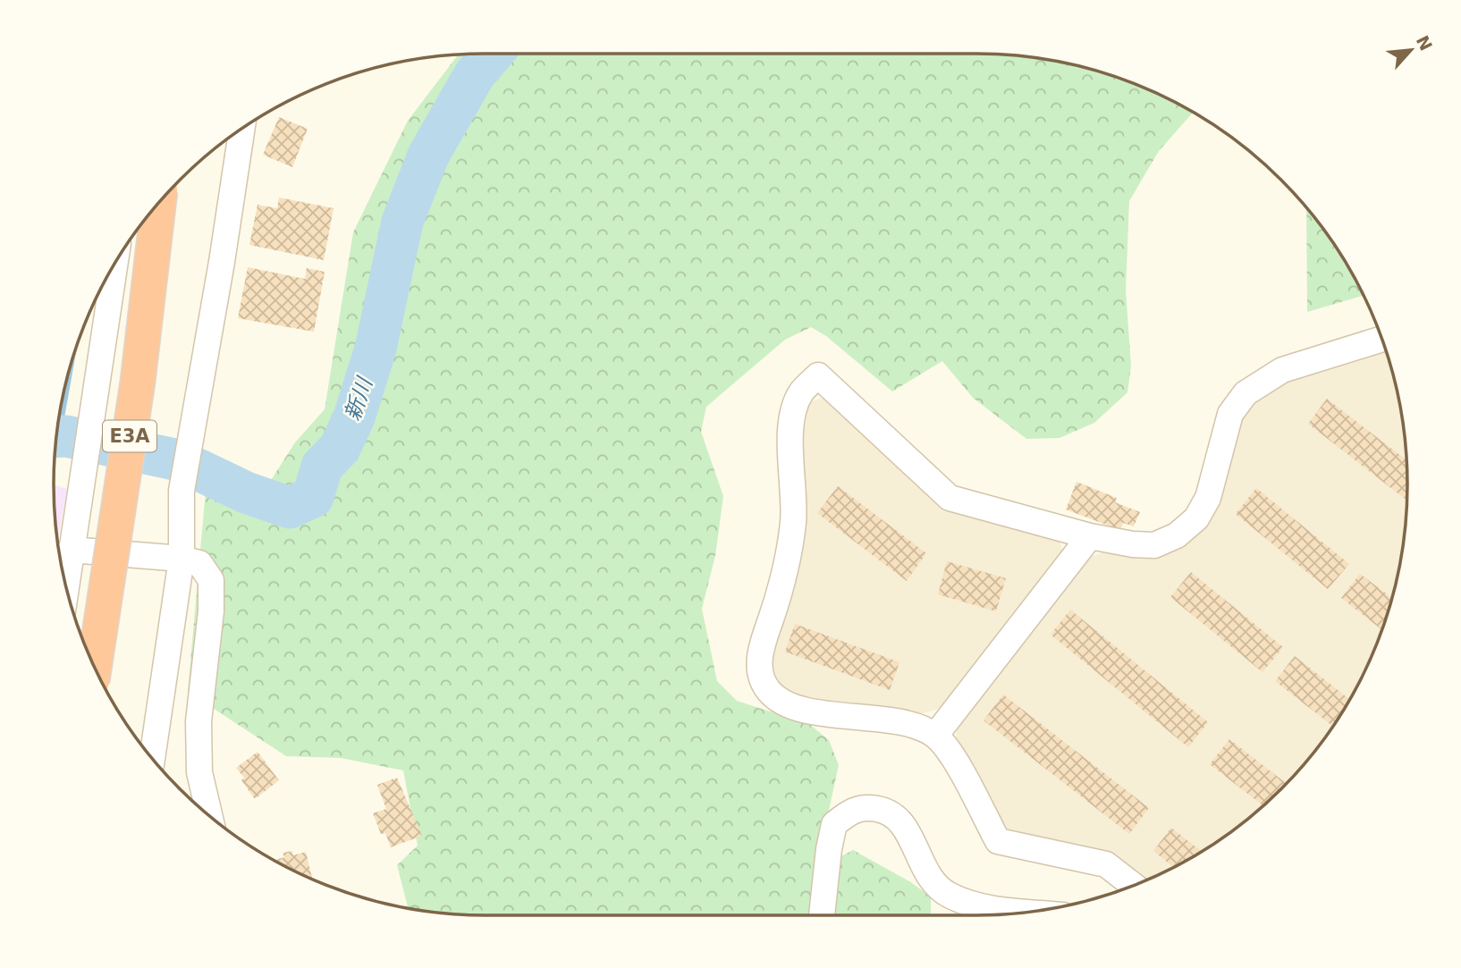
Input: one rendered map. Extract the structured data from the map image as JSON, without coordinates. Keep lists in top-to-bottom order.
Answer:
{
  "streets": {
    "highway": ["E3A"]
  },
  "water": ["新川"],
  "north": "top right"
}
